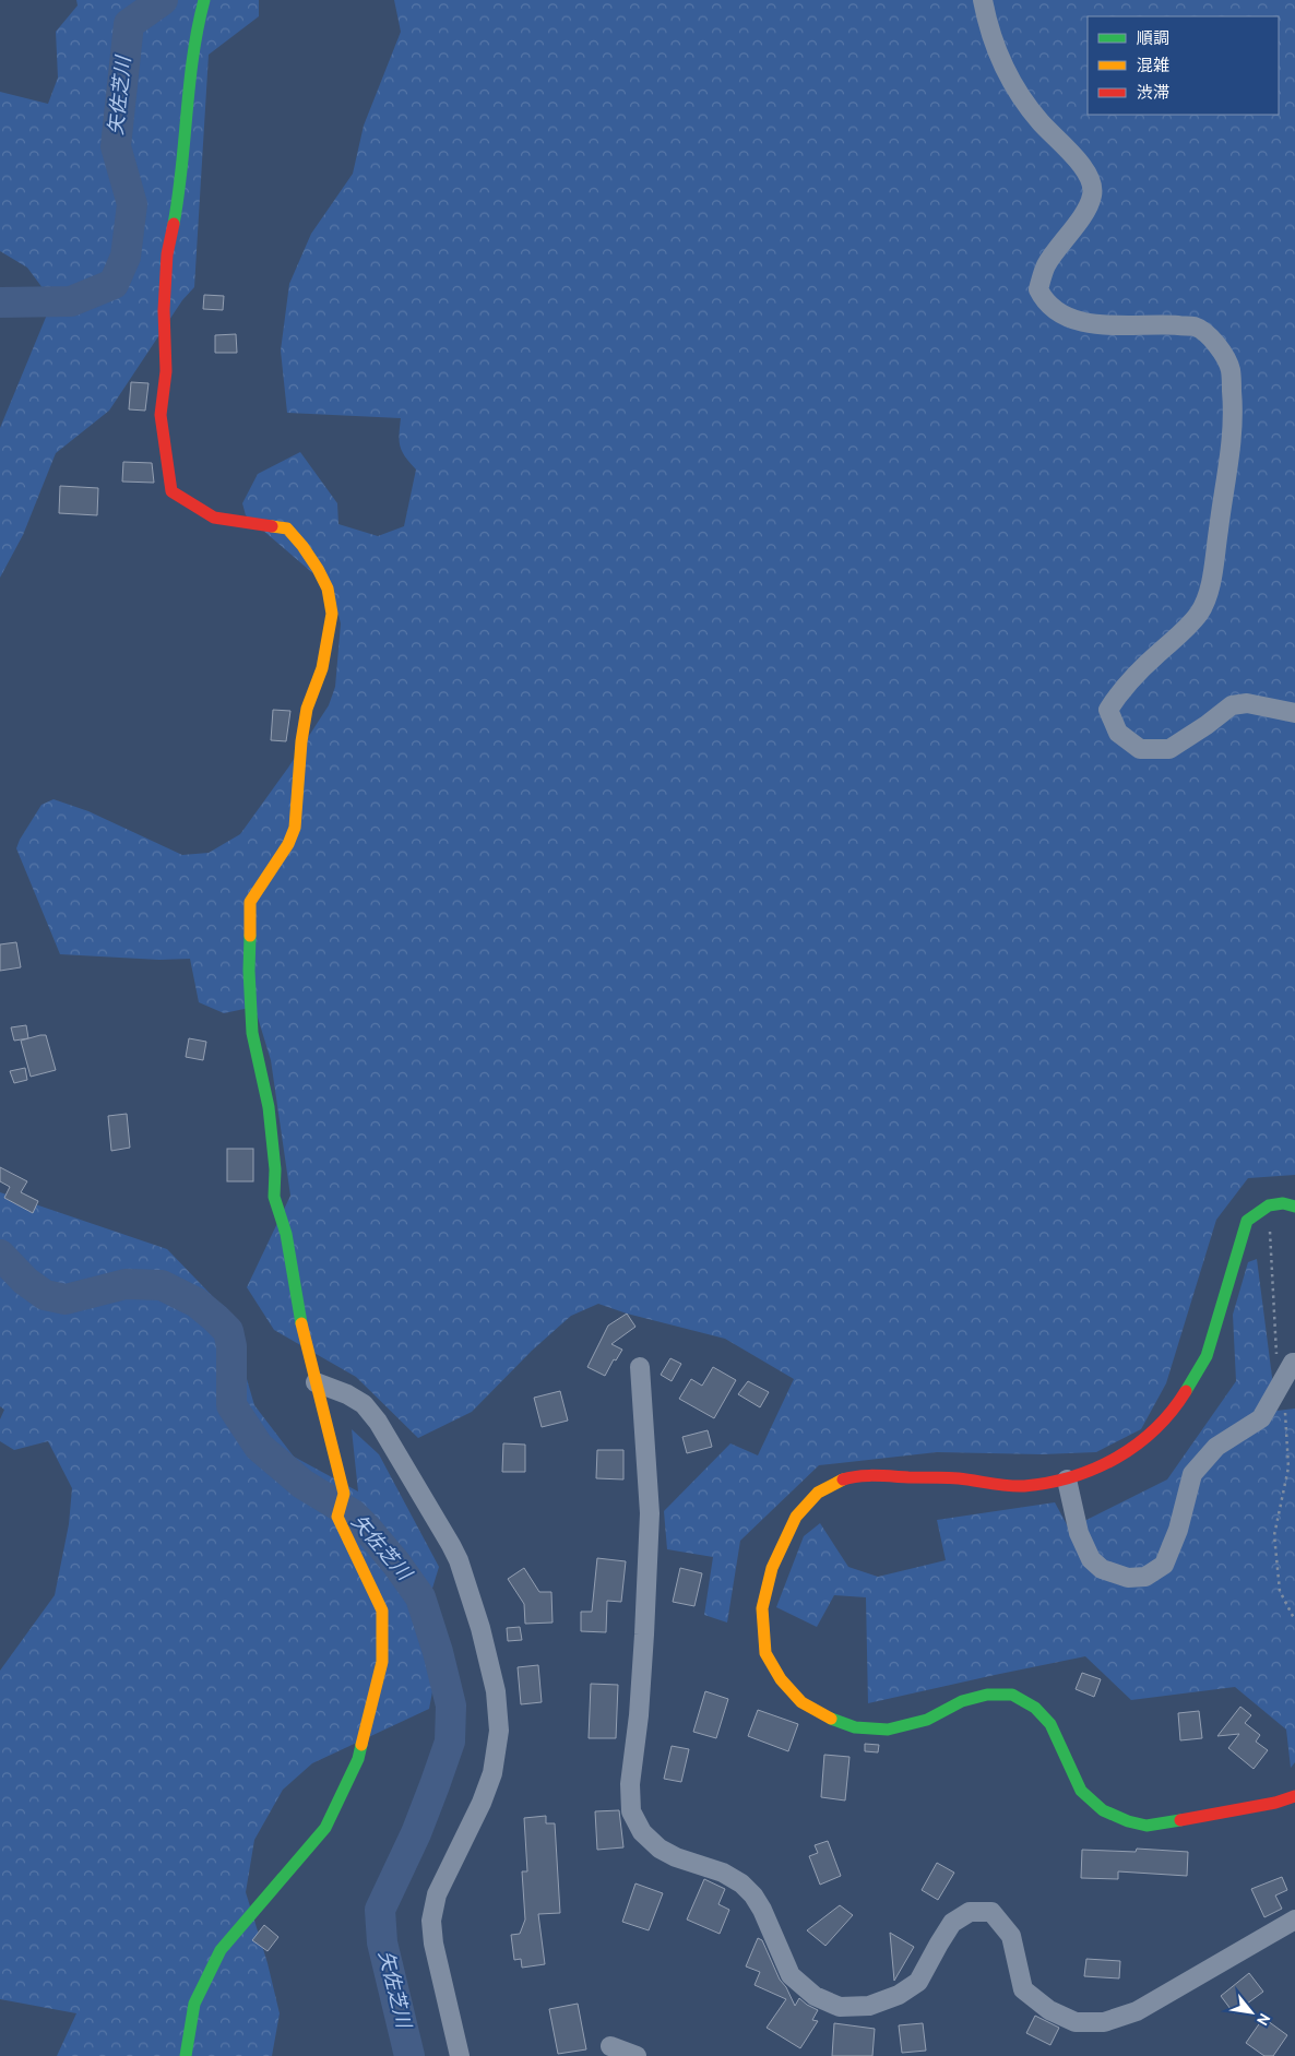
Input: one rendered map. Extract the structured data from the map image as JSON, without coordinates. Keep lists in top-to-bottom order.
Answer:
{
  "water": ["矢佐芝川"],
  "legend": ["順調", "混雑", "渋滞"],
  "north": "bottom right"
}
